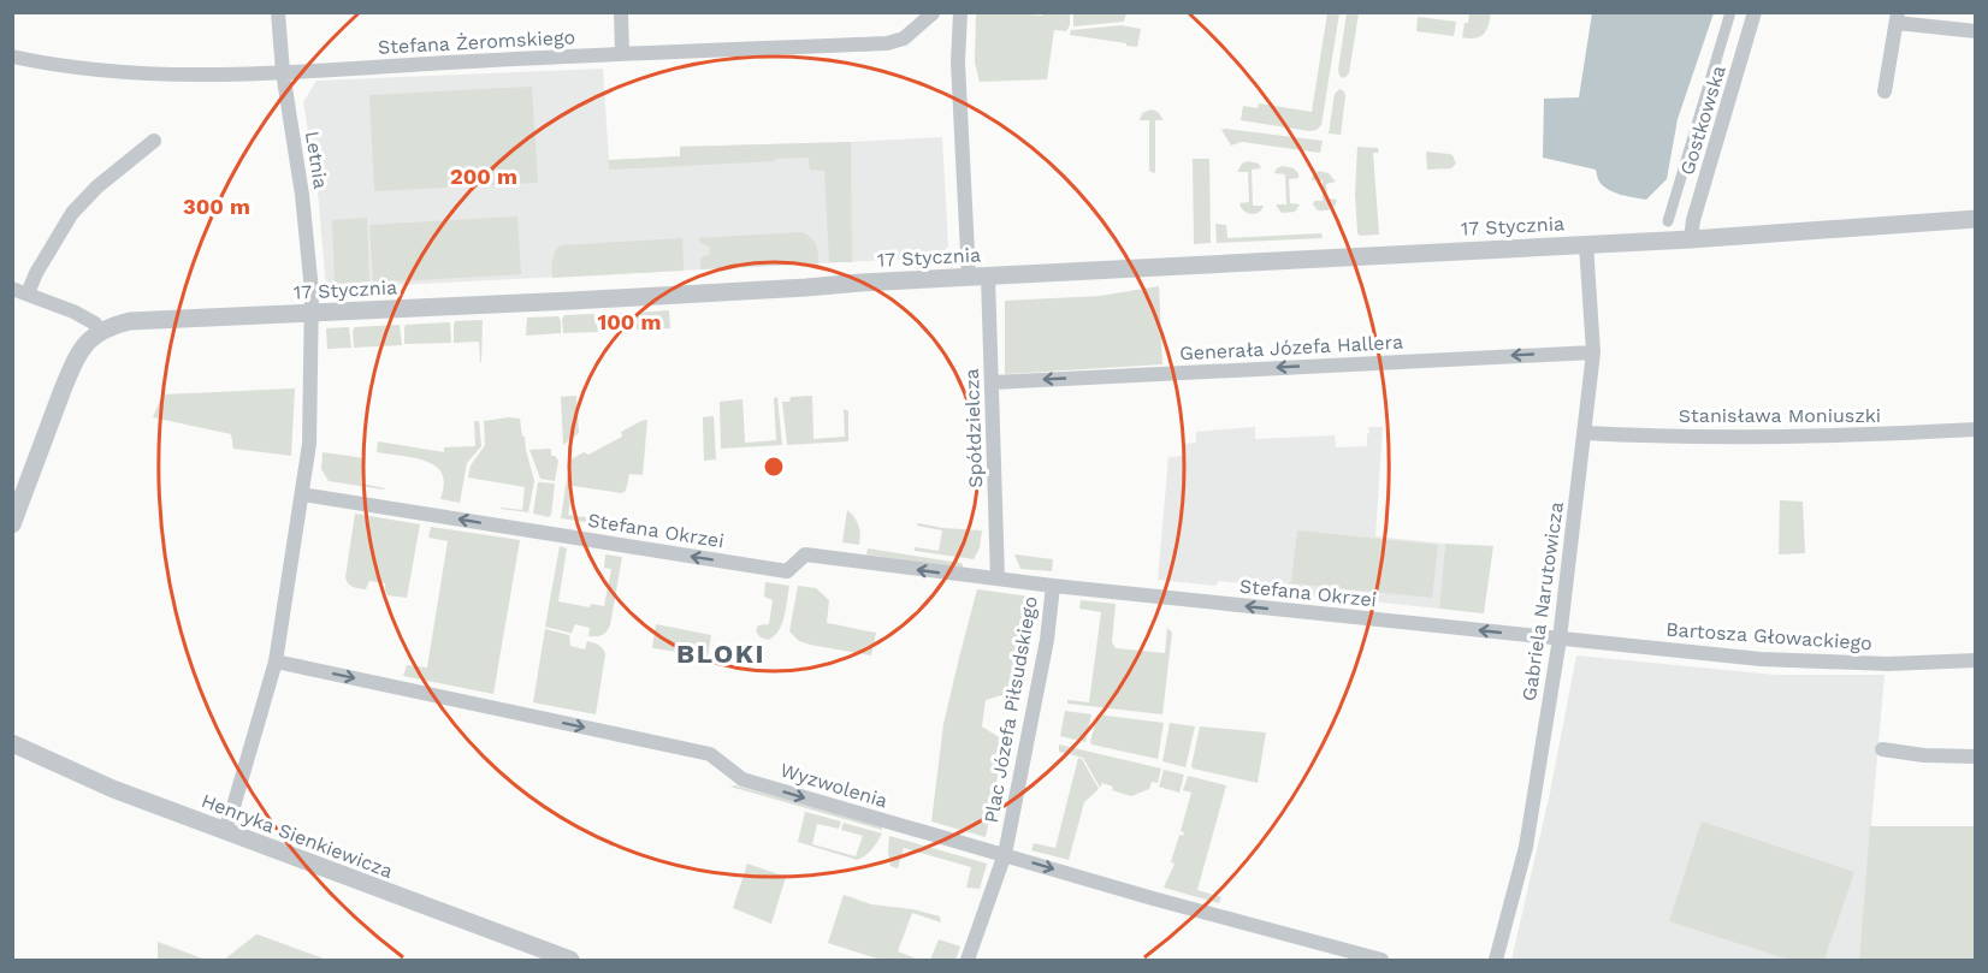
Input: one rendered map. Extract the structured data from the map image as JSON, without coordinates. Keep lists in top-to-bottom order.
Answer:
{
  "streets": {
    "street": [
      "Stefana Żeromskiego",
      "Gostkowska",
      "Letnia",
      "17 Stycznia",
      "Generała Józefa Hallera",
      "Stanisława Moniuszki",
      "Spółdzielcza",
      "Stefana Okrzei",
      "Gabriela Narutowicza",
      "Bartosza Głowackiego",
      "Plac Józefa Piłsudskiego",
      "Wyzwolenia",
      "Henryka Sienkiewicza"
    ]
  },
  "crossings": [
    ["Stefana Żeromskiego", "Letnia"],
    ["Gostkowska", "17 Stycznia"],
    ["Letnia", "17 Stycznia"],
    ["Letnia", "Stefana Okrzei"],
    ["Letnia", "Wyzwolenia"],
    ["Letnia", "Henryka Sienkiewicza"],
    ["17 Stycznia", "Spółdzielcza"],
    ["17 Stycznia", "Gabriela Narutowicza"],
    ["Generała Józefa Hallera", "Spółdzielcza"],
    ["Generała Józefa Hallera", "Gabriela Narutowicza"],
    ["Stanisława Moniuszki", "Gabriela Narutowicza"],
    ["Spółdzielcza", "Stefana Okrzei"],
    ["Spółdzielcza", "Plac Józefa Piłsudskiego"],
    ["Stefana Okrzei", "Gabriela Narutowicza"],
    ["Stefana Okrzei", "Bartosza Głowackiego"],
    ["Stefana Okrzei", "Plac Józefa Piłsudskiego"],
    ["Gabriela Narutowicza", "Bartosza Głowackiego"],
    ["Plac Józefa Piłsudskiego", "Wyzwolenia"]
  ],
  "one_way": ["Generała Józefa Hallera", "Stefana Okrzei", "Wyzwolenia"],
  "districts": ["BLOKI"],
  "rings": ["200 m", "300 m", "100 m"]
}
